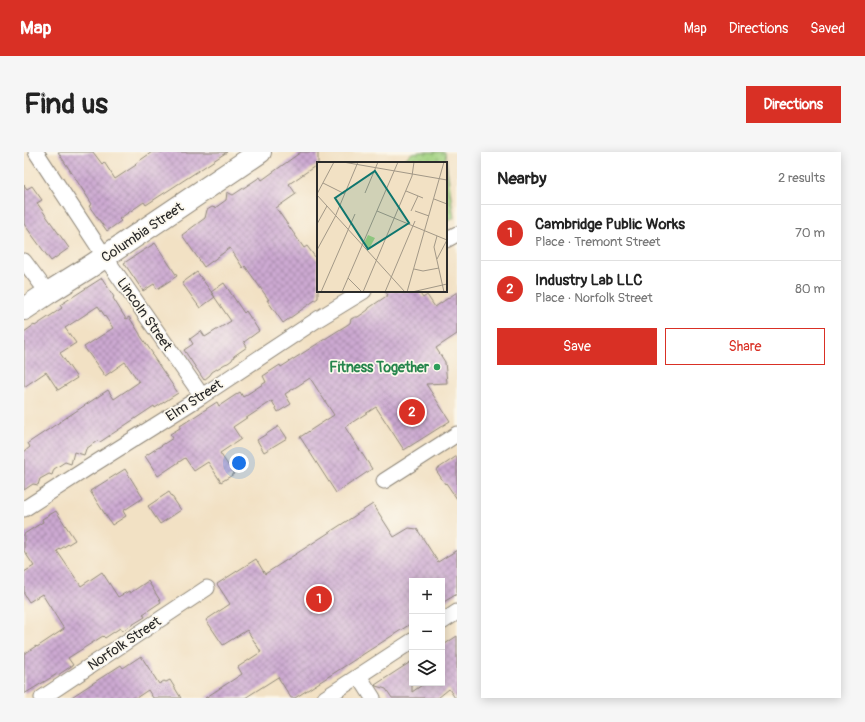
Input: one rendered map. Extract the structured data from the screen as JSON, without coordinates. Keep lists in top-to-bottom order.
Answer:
{
  "streets": {
    "main road": ["Columbia Street"],
    "street": ["Lincoln Street", "Elm Street", "Norfolk Street"]
  },
  "crossings": [
    ["Columbia Street", "Lincoln Street"],
    ["Lincoln Street", "Elm Street"]
  ],
  "places": ["Fitness Together"],
  "page": {
    "header": "Map",
    "nav": ["Map", "Directions", "Saved"],
    "buttons": [
      "Directions",
      ["Save", "Share"]
    ],
    "title": "Find us",
    "heading": ["Nearby", "2 results"],
    "list": [
      {
        "mark": "1",
        "name": "Cambridge Public Works",
        "note": "Place · Tremont Street",
        "value": "70 m"
      },
      {
        "mark": "2",
        "name": "Industry Lab LLC",
        "note": "Place · Norfolk Street",
        "value": "80 m"
      }
    ],
    "pins": ["2", "1"],
    "map_buttons": ["+", "−"]
  }
}
